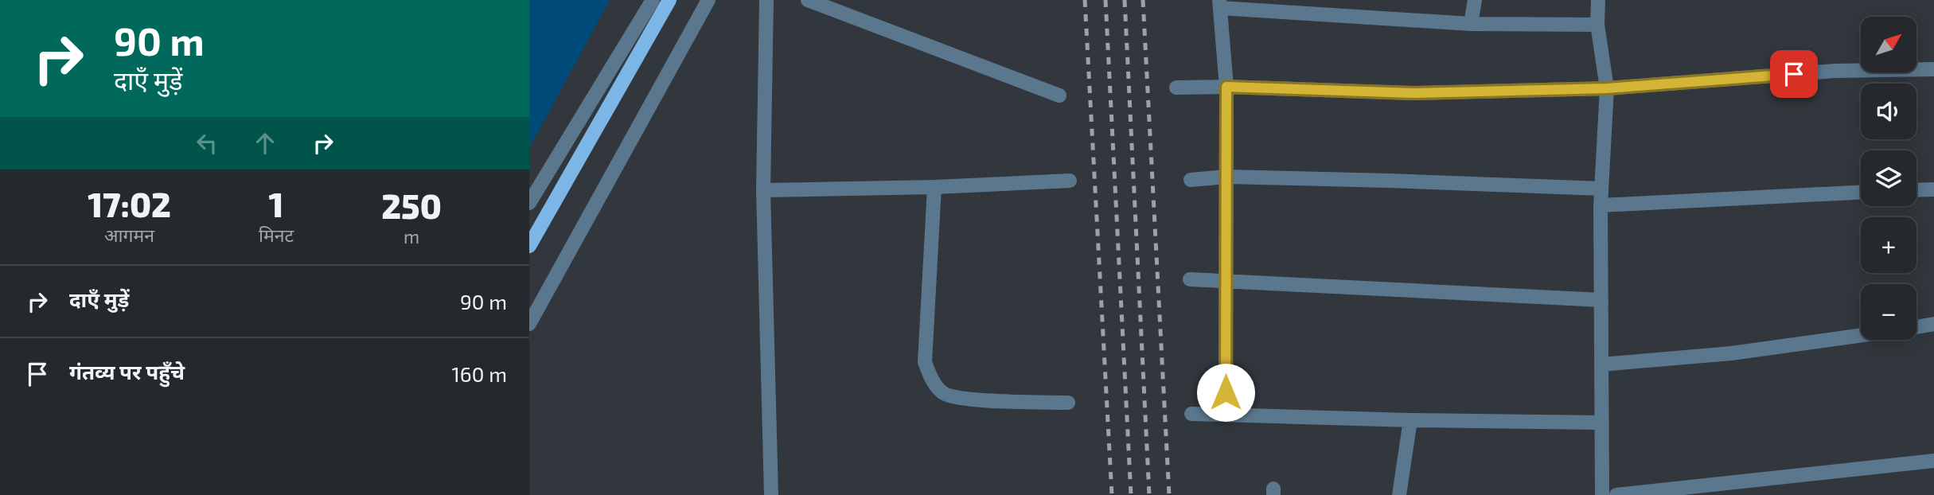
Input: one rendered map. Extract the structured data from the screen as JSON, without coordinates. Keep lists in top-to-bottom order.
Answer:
{
  "north": "top right",
  "page": {
    "turn": ["90 m", "दाएँ मुड़ें"],
    "map_buttons": ["+", "−"],
    "eta": [
      "17:02",
      "आगमन",
      "1",
      "मिनट",
      "250",
      "m"
    ],
    "list": [
      {
        "name": "दाएँ मुड़ें",
        "value": "90 m"
      },
      {
        "name": "गंतव्य पर पहुँचे",
        "value": "160 m"
      }
    ]
  }
}
